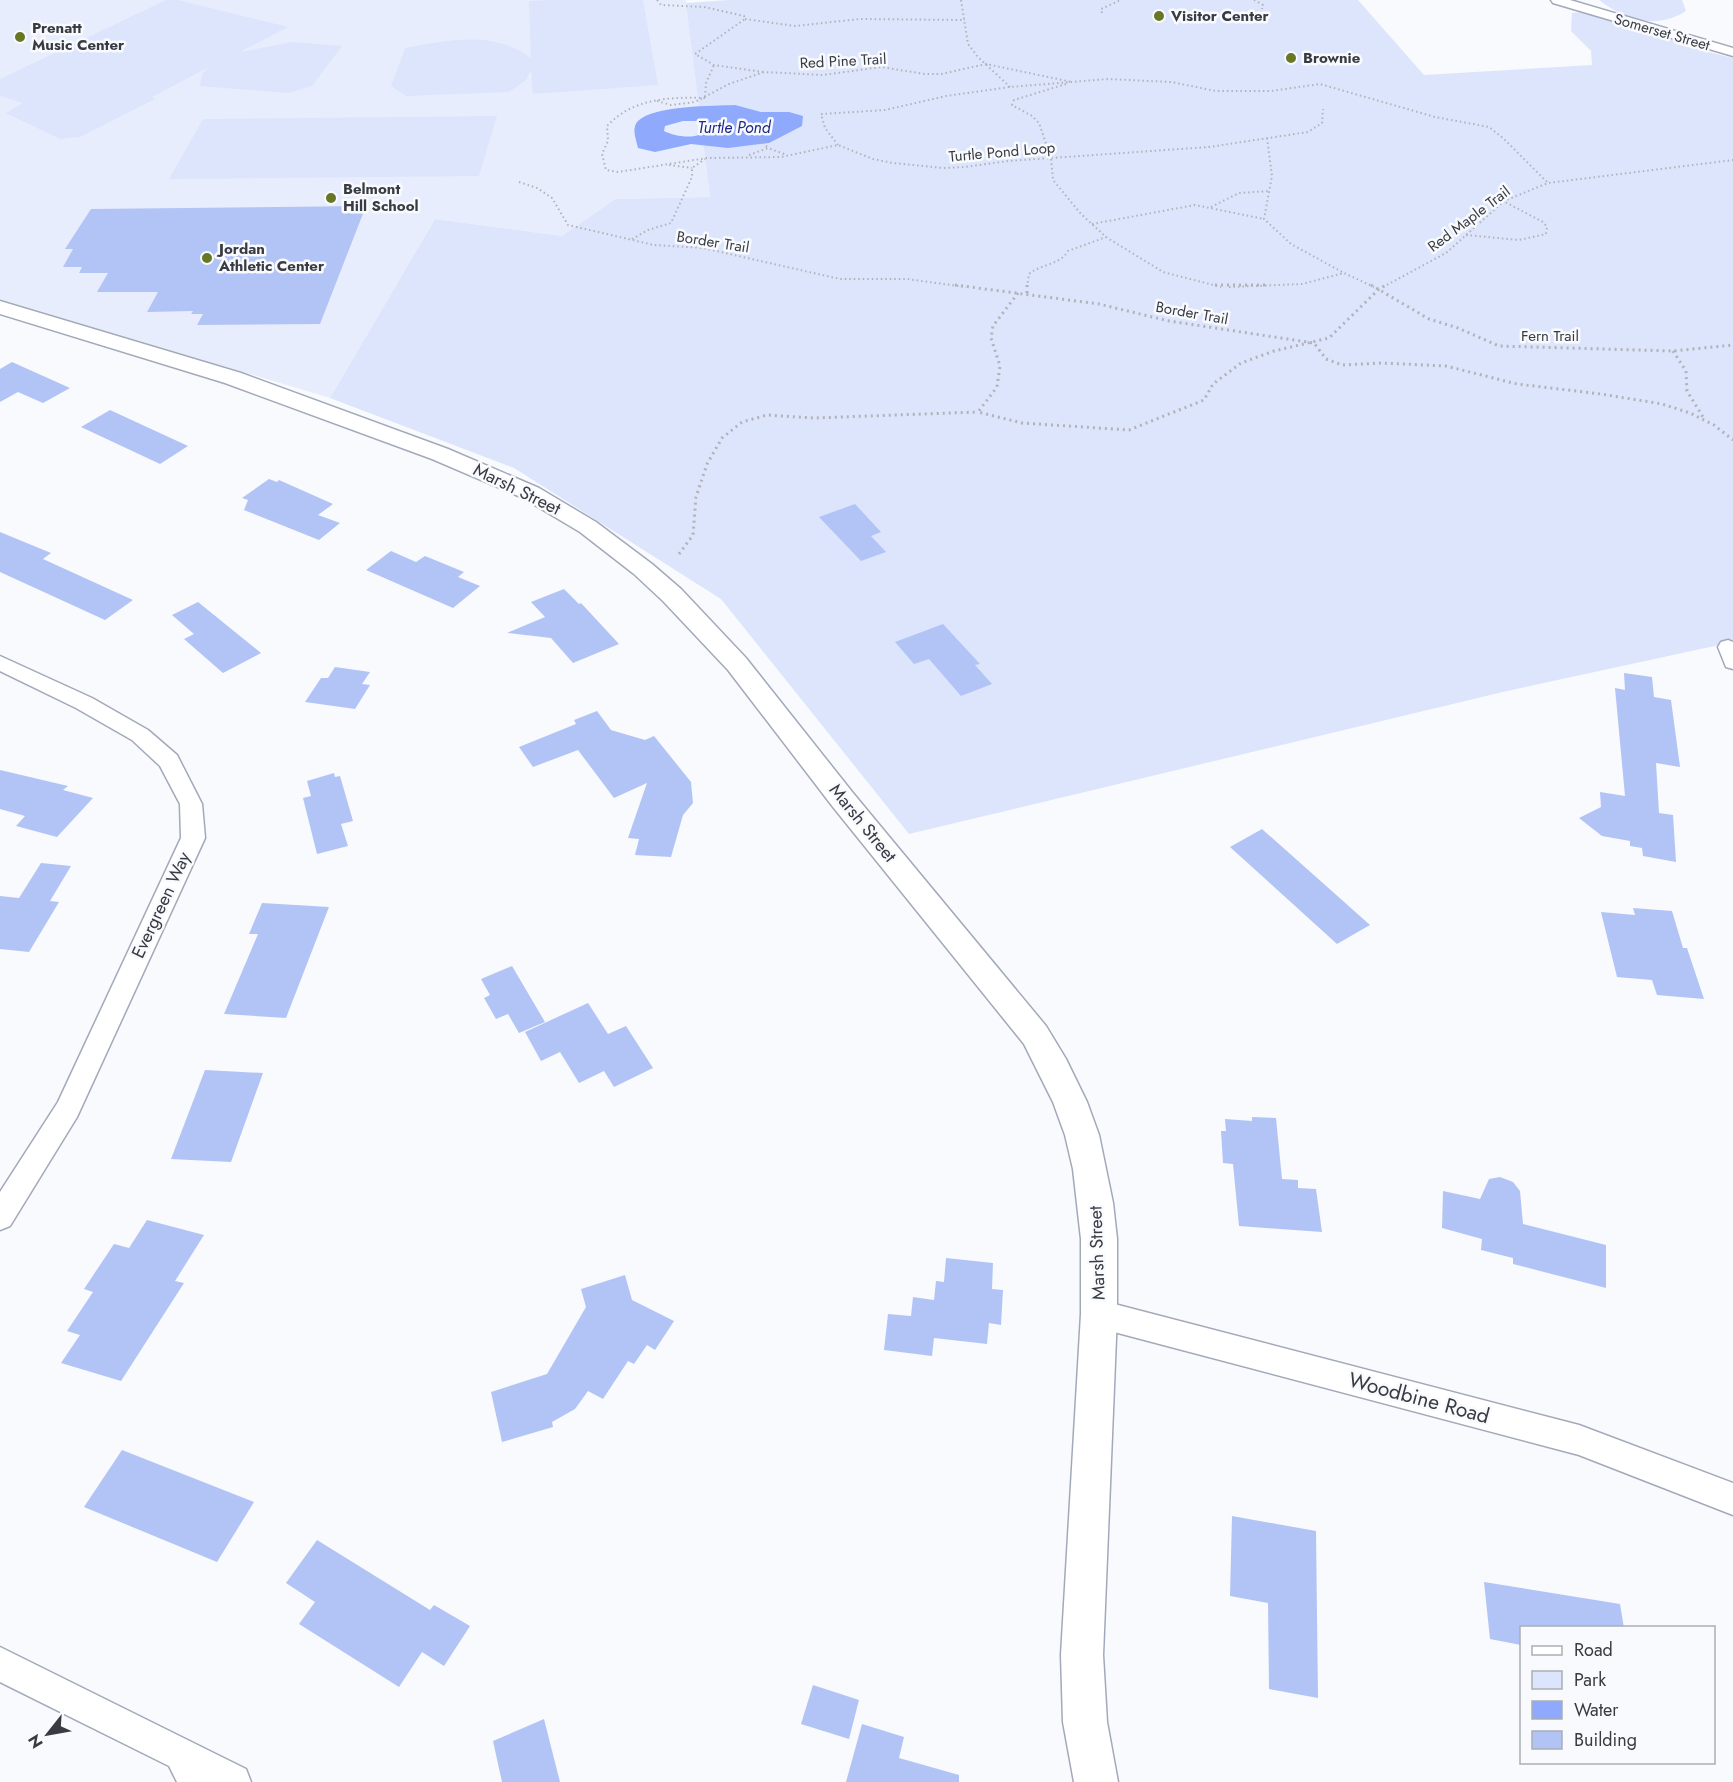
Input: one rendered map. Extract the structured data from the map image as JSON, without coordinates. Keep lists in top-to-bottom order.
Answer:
{
  "streets": {
    "street": [
      "Somerset Street",
      "Marsh Street",
      "Evergreen Way",
      "Woodbine Road"
    ],
    "path": [
      "Red Pine Trail",
      "Turtle Pond Loop",
      "Red Maple Trail",
      "Border Trail",
      "Fern Trail"
    ]
  },
  "crossings": [
    ["Red Maple Trail", "Border Trail"],
    ["Red Maple Trail", "Fern Trail"],
    ["Marsh Street", "Woodbine Road"]
  ],
  "water": ["Turtle Pond"],
  "places": [
    "Visitor Center",
    "Prenatt Music Center",
    "Brownie",
    "Belmont Hill School",
    "Jordan Athletic Center"
  ],
  "legend": [
    "Road",
    "Park",
    "Water",
    "Building"
  ],
  "north": "bottom left"
}
